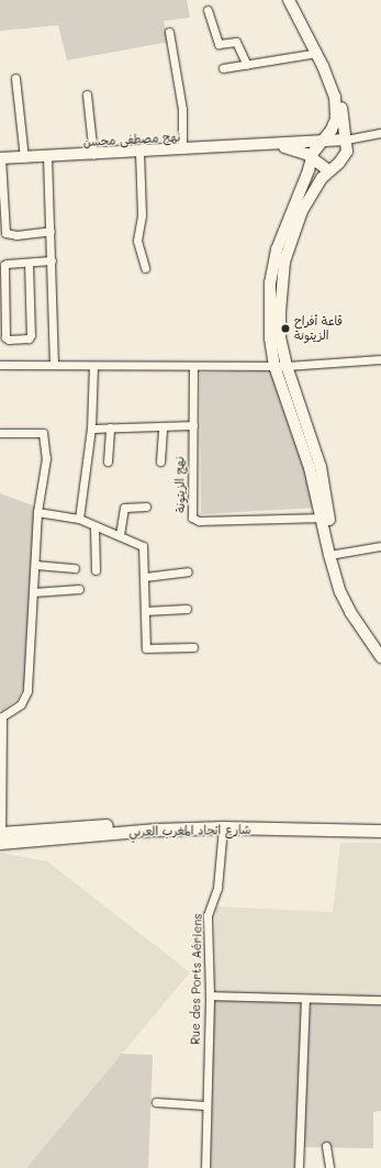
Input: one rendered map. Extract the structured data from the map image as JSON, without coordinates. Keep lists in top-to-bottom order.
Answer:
{
  "streets": {
    "main road": ["نهج مصطفى محسن", "شارع اتحاد المغرب العربي"],
    "street": ["نهج الزيتونة", "Rue des Ports Aériens"]
  },
  "crossings": [
    ["شارع اتحاد المغرب العربي", "Rue des Ports Aériens"]
  ],
  "places": ["قاعة أفراح الزيتونة"]
}
